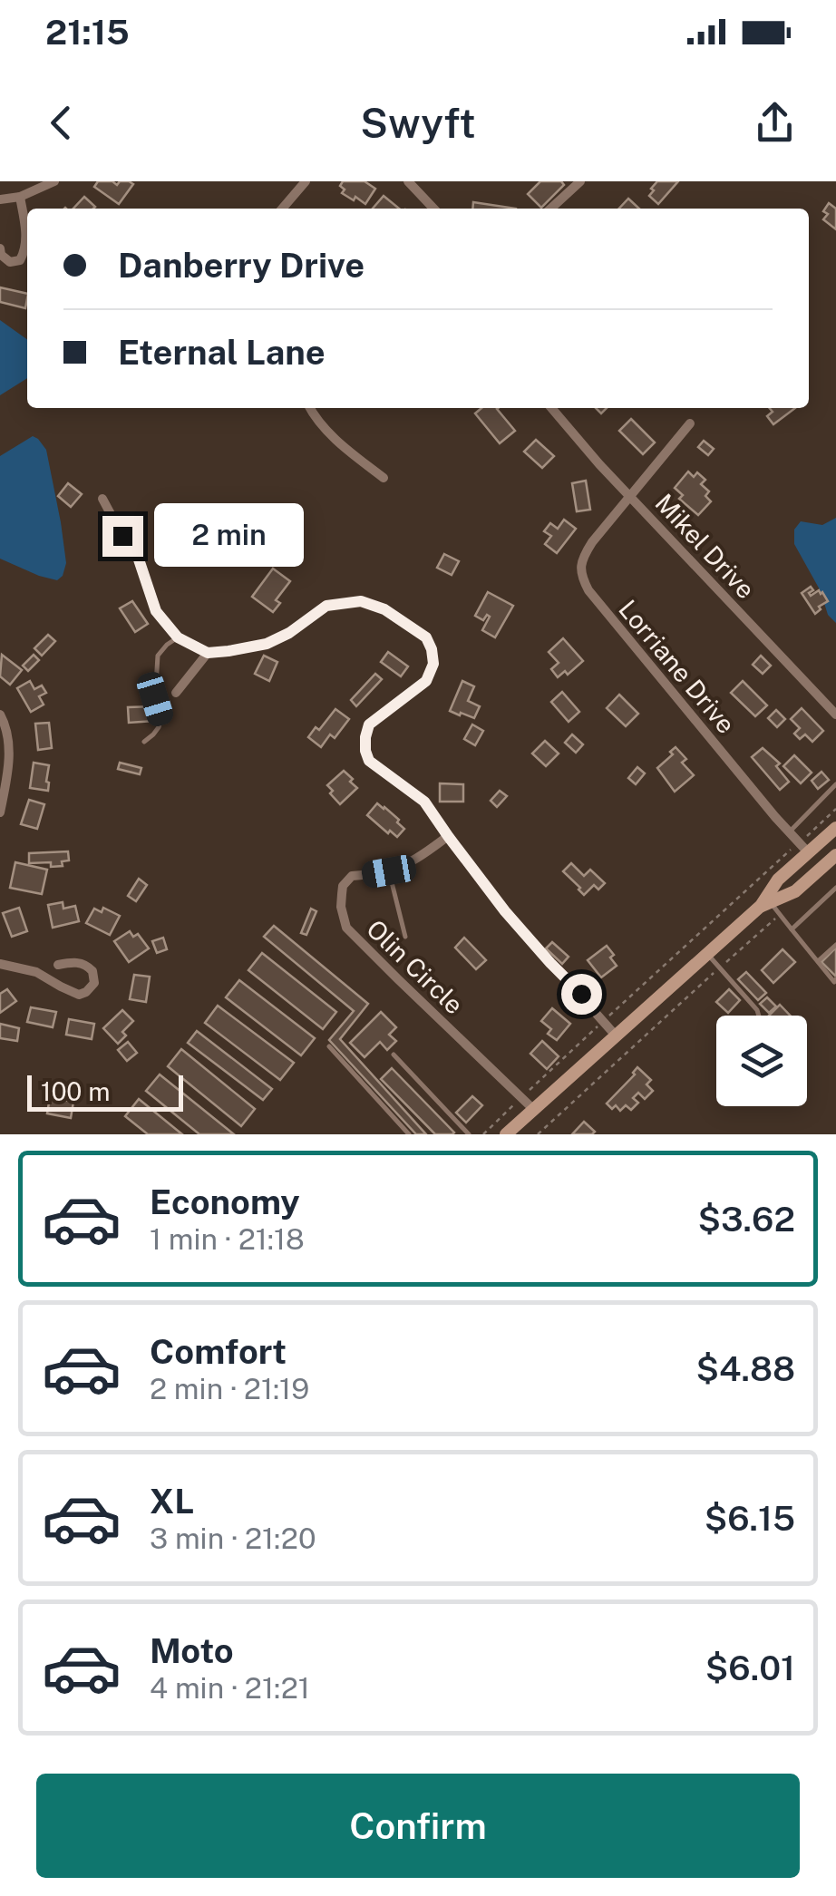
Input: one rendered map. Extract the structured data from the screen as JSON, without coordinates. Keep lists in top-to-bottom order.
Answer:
{
  "streets": {
    "street": ["Mikel Drive", "Lorriane Drive", "Olin Circle"]
  },
  "crossings": [
    ["Mikel Drive", "Lorriane Drive"]
  ],
  "scale_bar": "100 m",
  "page": {
    "status": "21:15",
    "header": "Swyft",
    "banner": ["Danberry Drive", "Eternal Lane"],
    "bubble": "2 min",
    "scale": "100 m",
    "list": [
      {
        "name": "Economy",
        "note": "1 min · 21:18",
        "value": "$3.62"
      },
      {
        "name": "Comfort",
        "note": "2 min · 21:19",
        "value": "$4.88"
      },
      {
        "name": "XL",
        "note": "3 min · 21:20",
        "value": "$6.15"
      },
      {
        "name": "Moto",
        "note": "4 min · 21:21",
        "value": "$6.01"
      }
    ],
    "buttons": "Confirm"
  }
}
